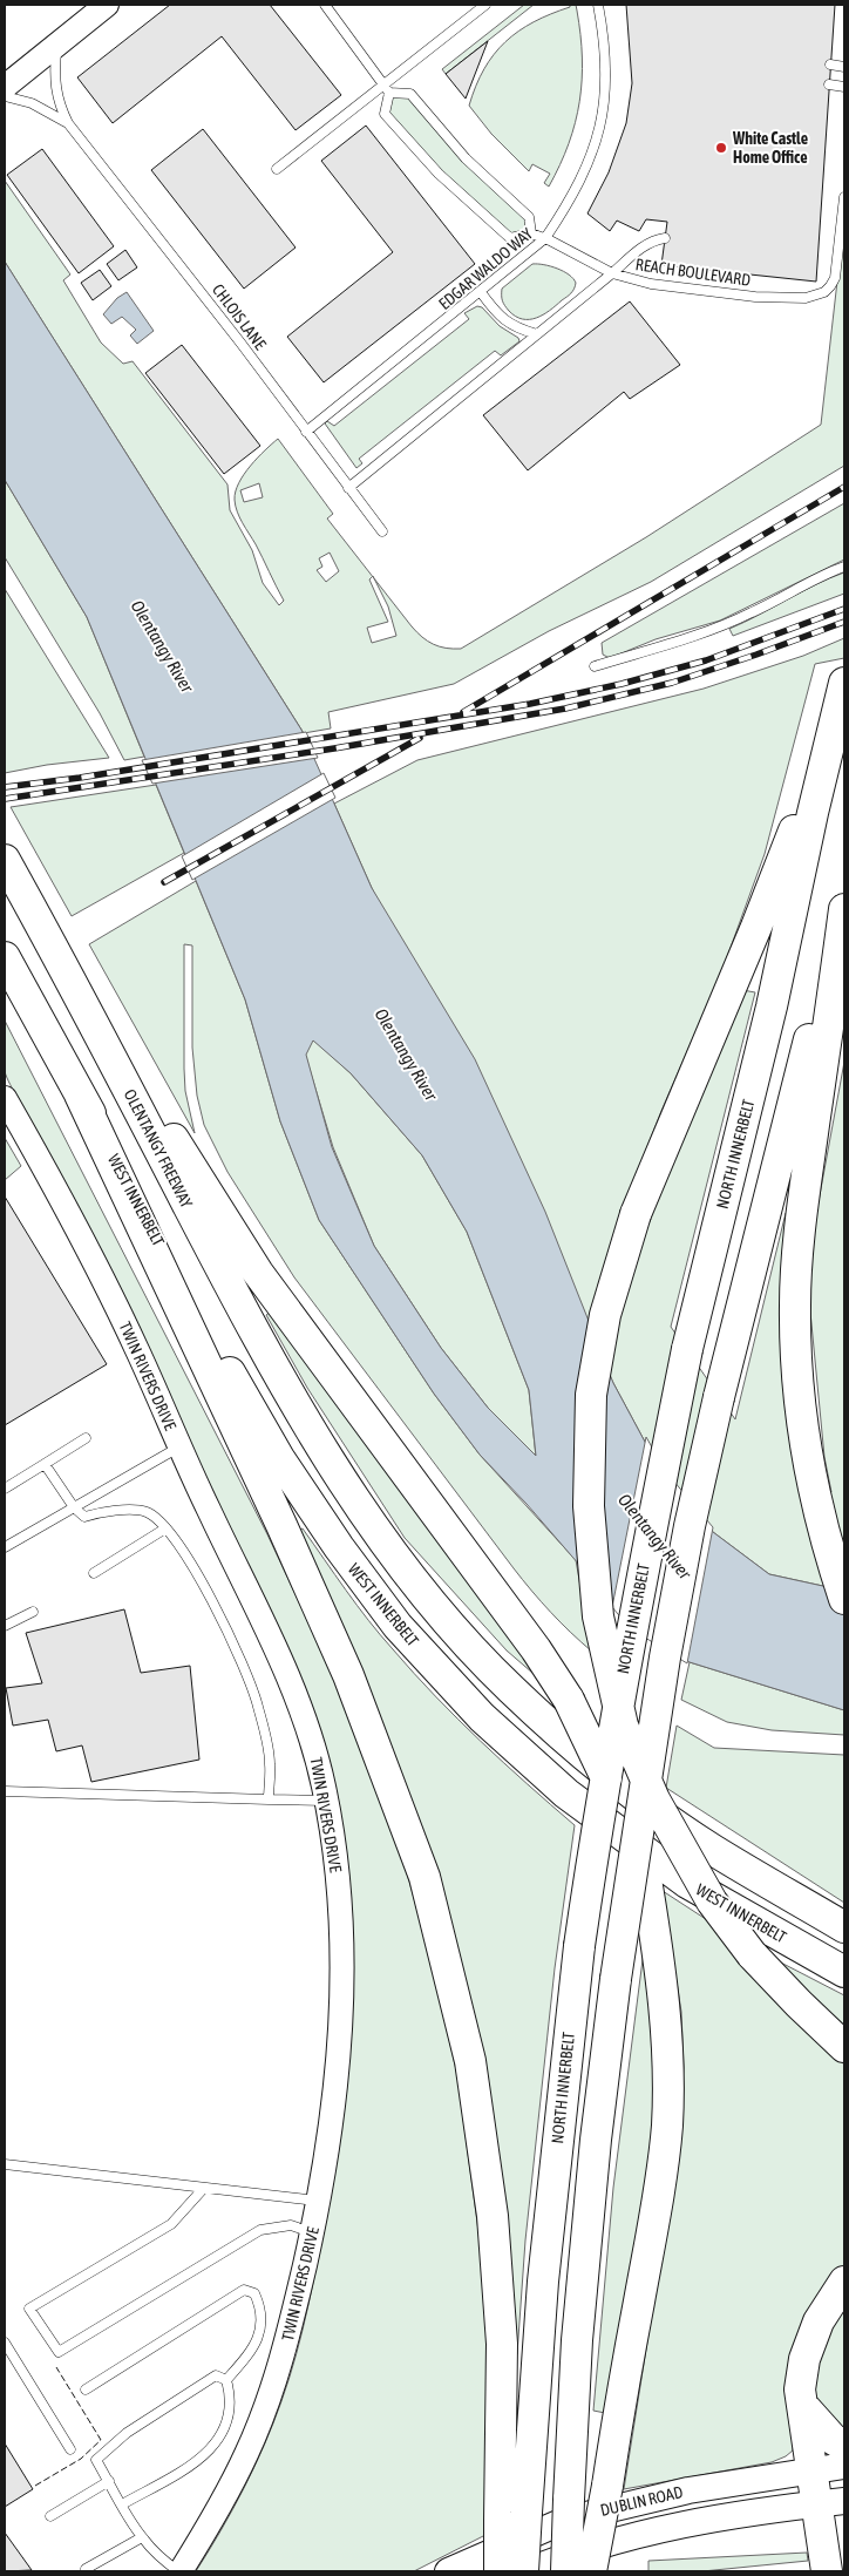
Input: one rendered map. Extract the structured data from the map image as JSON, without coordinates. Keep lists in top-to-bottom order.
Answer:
{
  "streets": {
    "highway": ["OLENTANGY FREEWAY", "NORTH INNERBELT", "WEST INNERBELT"],
    "main road": ["TWIN RIVERS DRIVE", "DUBLIN ROAD"],
    "lane": ["EDGAR WALDO WAY", "REACH BOULEVARD", "CHLOIS LANE"]
  },
  "crossings": [
    ["EDGAR WALDO WAY", "REACH BOULEVARD"],
    ["EDGAR WALDO WAY", "CHLOIS LANE"]
  ],
  "water": ["Olentangy River"],
  "places": ["White Castle Home Office"]
}
